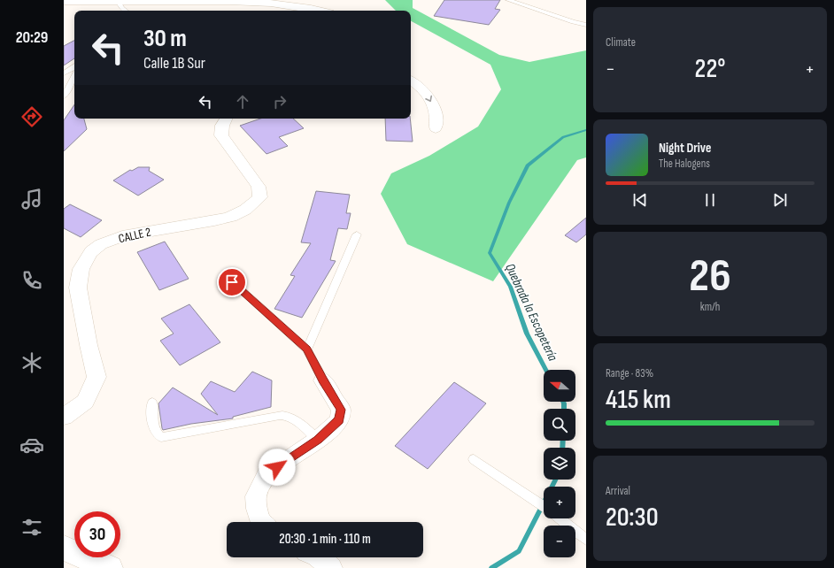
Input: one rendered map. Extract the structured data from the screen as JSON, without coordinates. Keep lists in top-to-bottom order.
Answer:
{
  "streets": {
    "street": ["CALLE 2"]
  },
  "water": ["Quebrada la Escopetería"],
  "north": "left",
  "page": {
    "tabs": "20:29",
    "tile": [
      "Climate",
      ["26", "km/h"],
      ["Range · 83%", "415 km"],
      ["Arrival", "20:30"]
    ],
    "turn": ["30 m", "Calle 1B Sur"],
    "heat": ["−", "22°", "+"],
    "song": ["Night Drive", "The Halogens"],
    "map_buttons": ["+", "−"],
    "limit": "30",
    "trip": "20:30 · 1 min · 110 m"
  }
}
